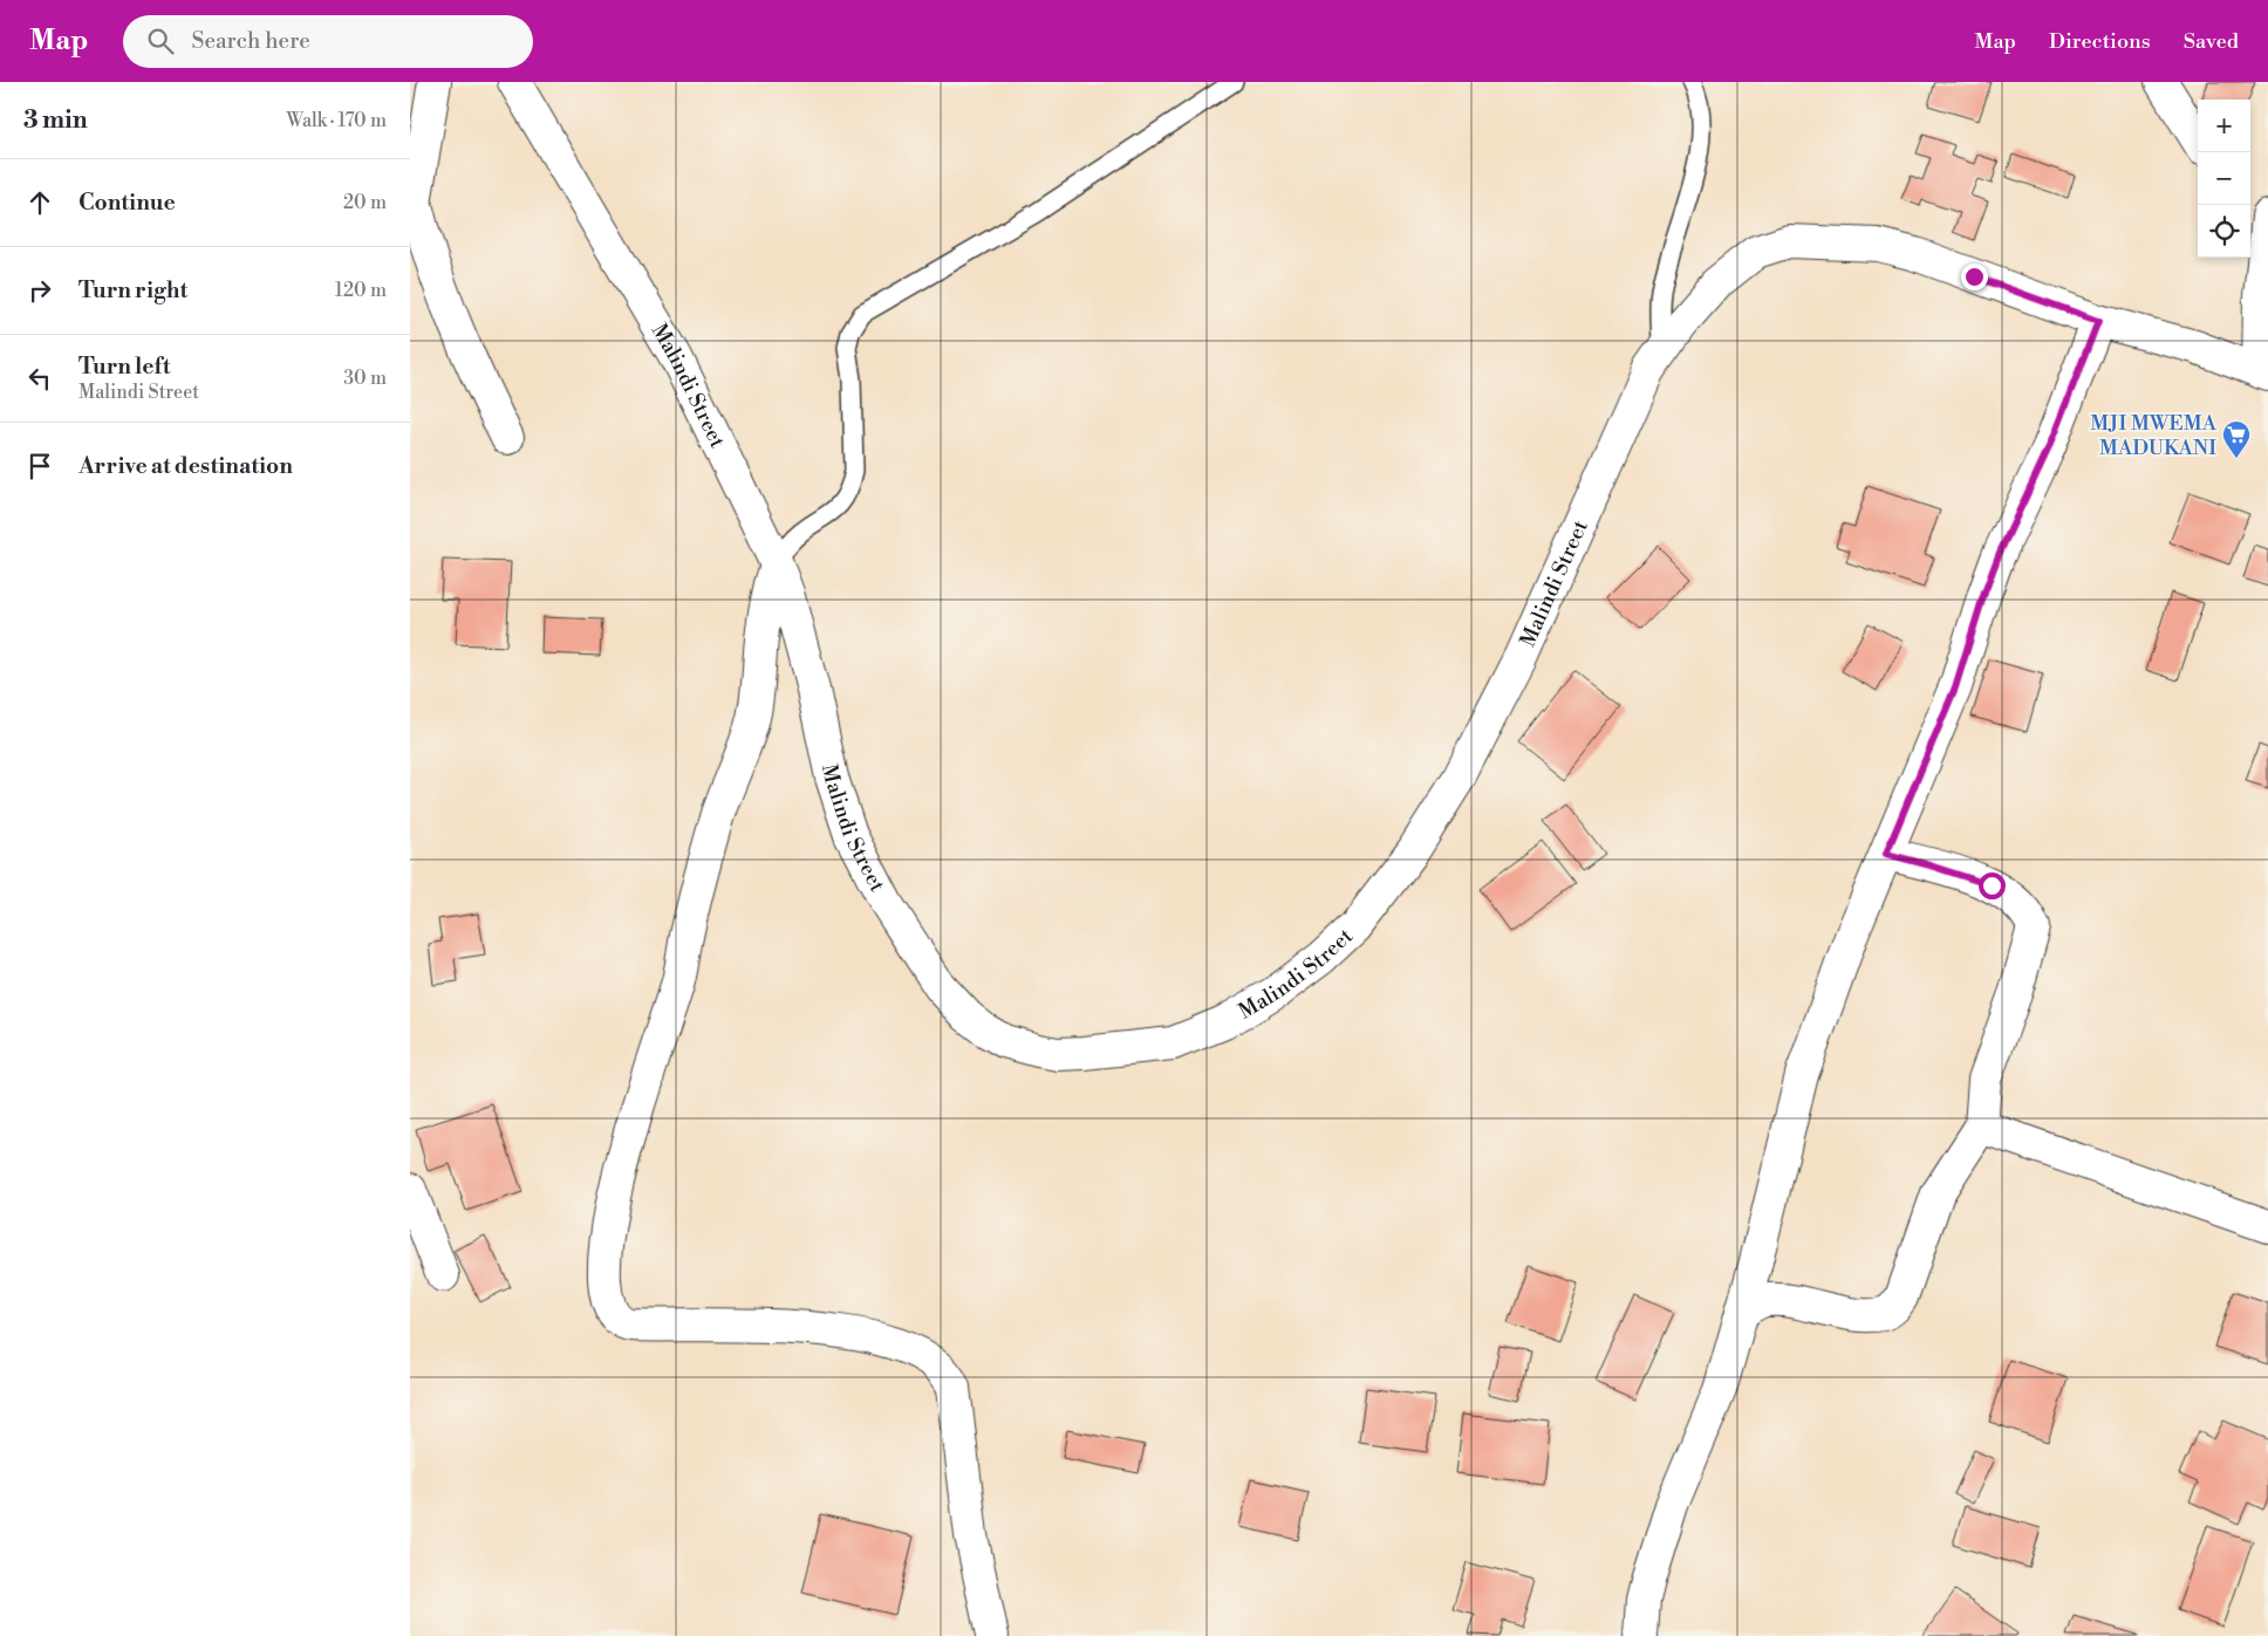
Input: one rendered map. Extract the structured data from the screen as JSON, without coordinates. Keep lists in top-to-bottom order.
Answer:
{
  "streets": {
    "street": ["Malindi Street"]
  },
  "places": {
    "supermarket": ["MJI MWEMA MADUKANI"]
  },
  "page": {
    "header": "Map",
    "search": "Search here",
    "nav": ["Map", "Directions", "Saved"],
    "heading": ["3 min", "Walk · 170 m"],
    "map_buttons": ["+", "−"],
    "list": [
      ["Continue", "20 m"],
      ["Turn right", "120 m"],
      ["Turn left", "Malindi Street", "30 m"],
      "Arrive at destination"
    ]
  }
}
